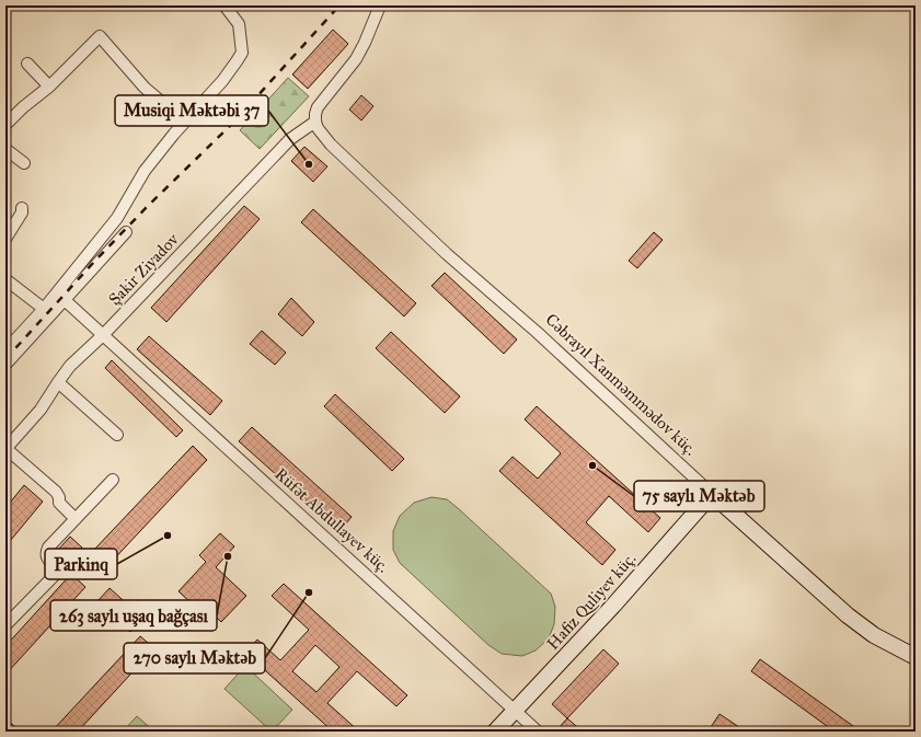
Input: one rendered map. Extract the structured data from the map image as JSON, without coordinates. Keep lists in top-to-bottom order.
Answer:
{
  "streets": {
    "street": [
      "Şakir Ziyadov",
      "Cəbrayıl Xanməmmədov küç.",
      "Rüfət Abdullayev küç.",
      "Hafiz Quliyev küç."
    ]
  },
  "crossings": [
    ["Şakir Ziyadov", "Cəbrayıl Xanməmmədov küç."],
    ["Şakir Ziyadov", "Rüfət Abdullayev küç."],
    ["Cəbrayıl Xanməmmədov küç.", "Hafiz Quliyev küç."],
    ["Rüfət Abdullayev küç.", "Hafiz Quliyev küç."]
  ],
  "places": [
    "Musiqi Məktəbi 37",
    "75 saylı Məktəb",
    "Parkinq",
    "263 saylı uşaq bağçası",
    "270 saylı Məktəb"
  ]
}
